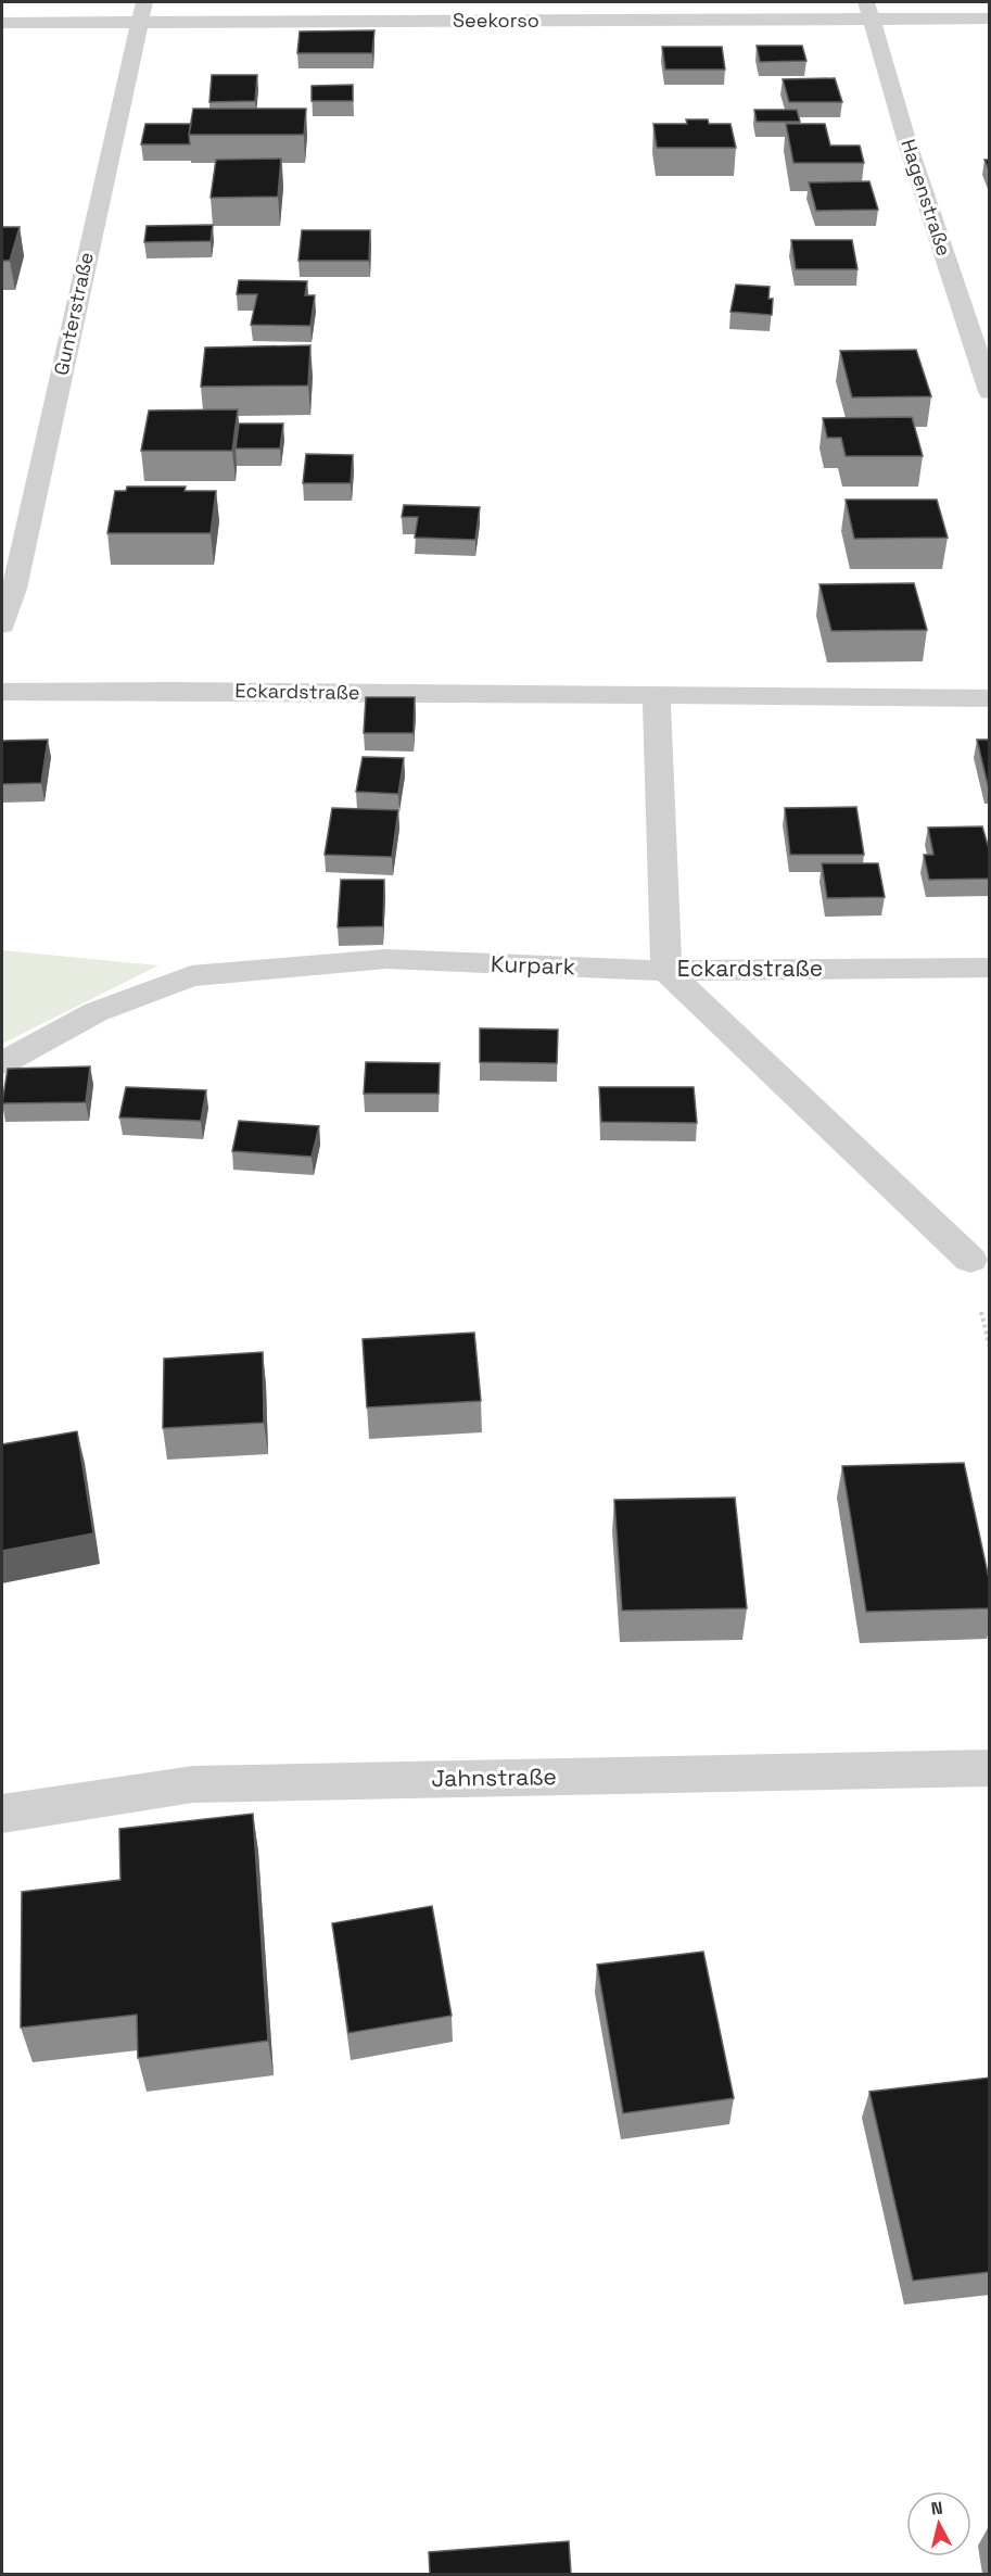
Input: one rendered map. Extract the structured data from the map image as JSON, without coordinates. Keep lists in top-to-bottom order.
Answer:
{
  "streets": {
    "street": [
      "Seekorso",
      "Hagenstraße",
      "Gunterstraße",
      "Eckardstraße",
      "Kurpark",
      "Jahnstraße"
    ]
  },
  "crossings": [
    ["Seekorso", "Hagenstraße"],
    ["Seekorso", "Gunterstraße"],
    ["Eckardstraße", "Kurpark"]
  ],
  "north": "top"
}
